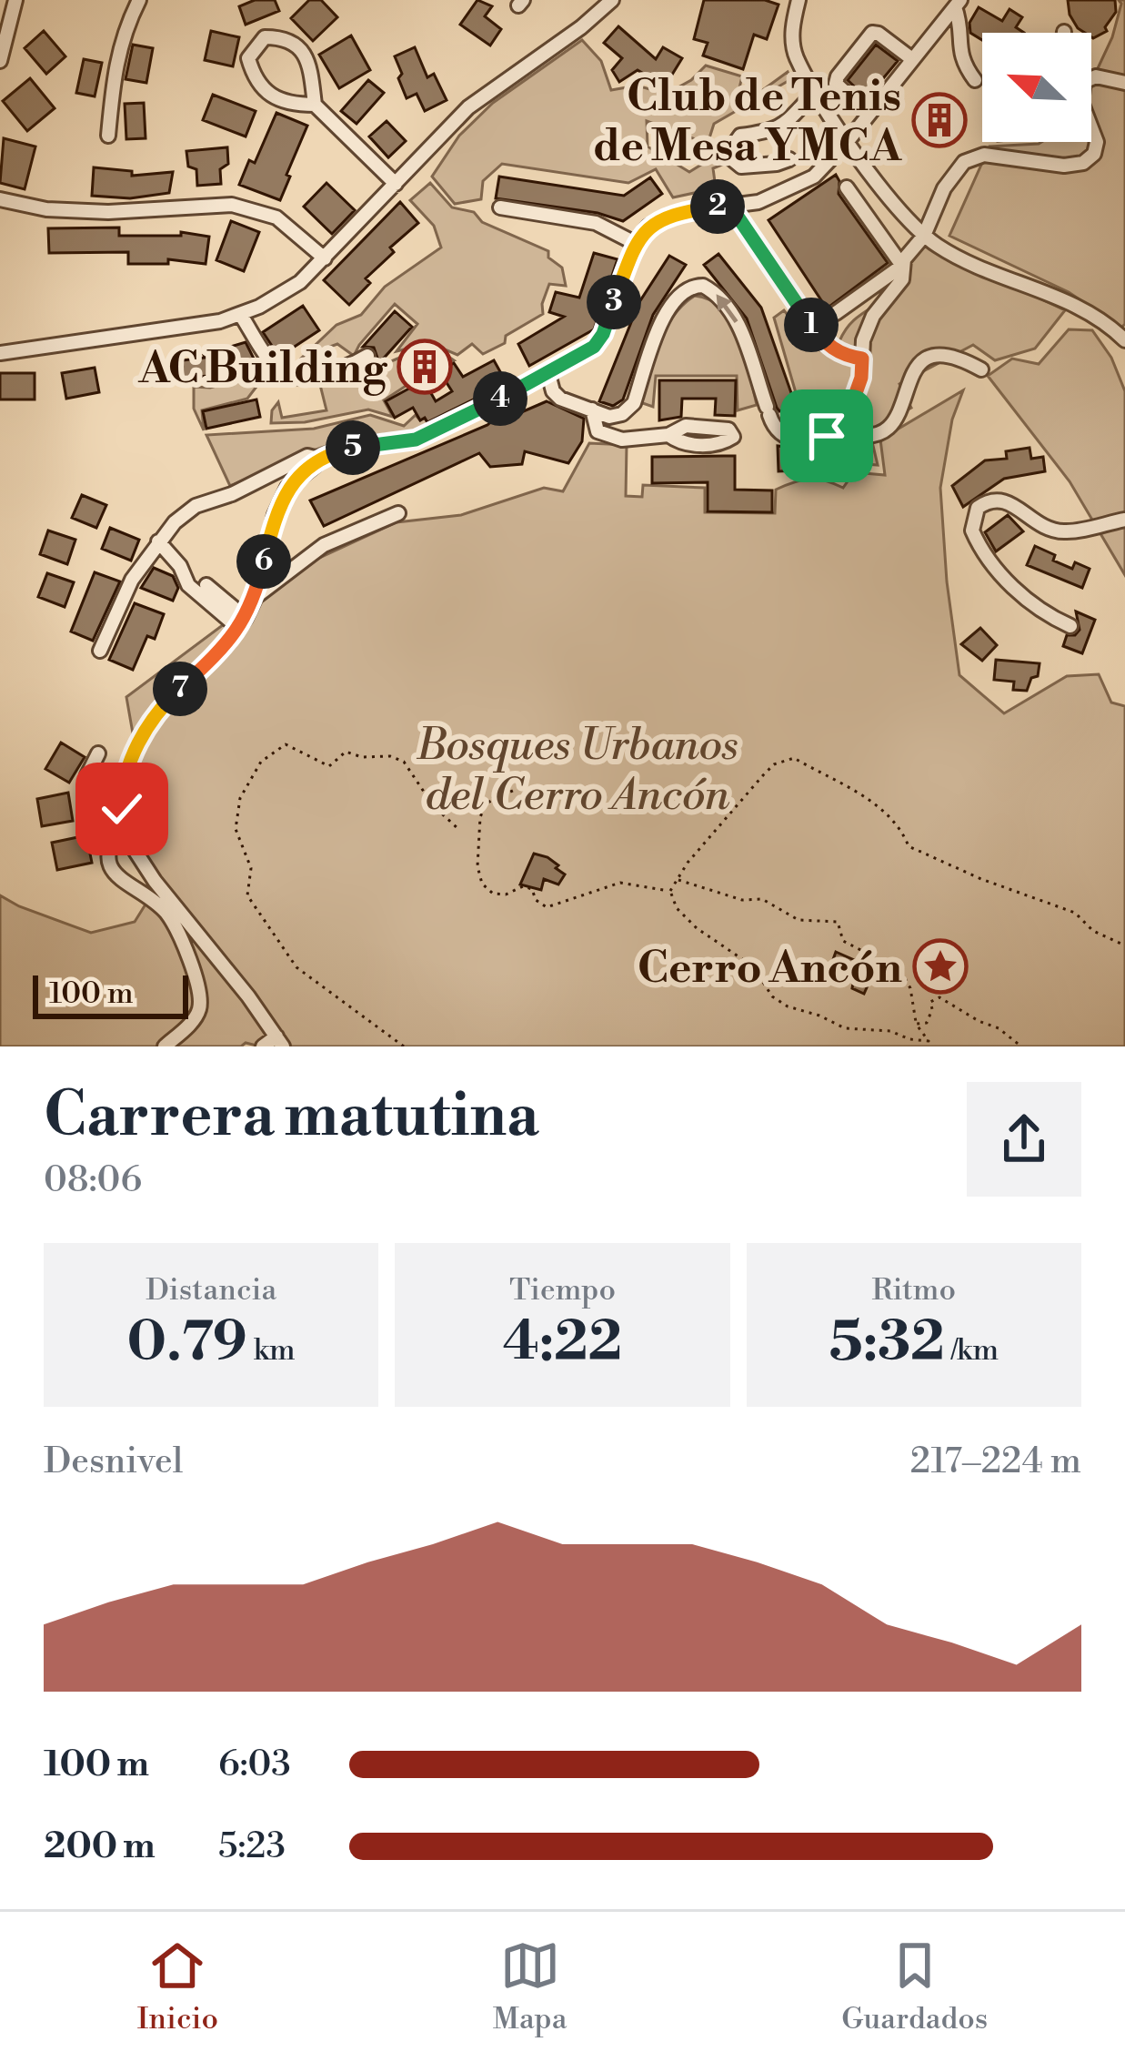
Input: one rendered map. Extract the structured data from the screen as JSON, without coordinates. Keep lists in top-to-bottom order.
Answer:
{
  "parks": ["Bosques Urbanos del Cerro Ancón"],
  "places": {
    "building": ["Club de Tenis de Mesa YMCA", "AC Building"],
    "place": ["Cerro Ancón"]
  },
  "scale_bar": "100 m",
  "north": "top left",
  "page": {
    "pins": [
      "2",
      "3",
      "1",
      "4",
      "5",
      "6",
      "7"
    ],
    "scale": "100 m",
    "heading": ["Carrera matutina", "08:06"],
    "stats": [
      ["Distancia", "0.79 km"],
      ["Tiempo", "4:22"],
      ["Ritmo", "5:32 /km"]
    ],
    "chart": ["Desnivel", "217–224 m"],
    "list": [
      {
        "name": "100 m",
        "note": "6:03"
      },
      {
        "name": "200 m",
        "note": "5:23"
      }
    ],
    "tabs": ["Inicio", "Mapa", "Guardados"]
  }
}
